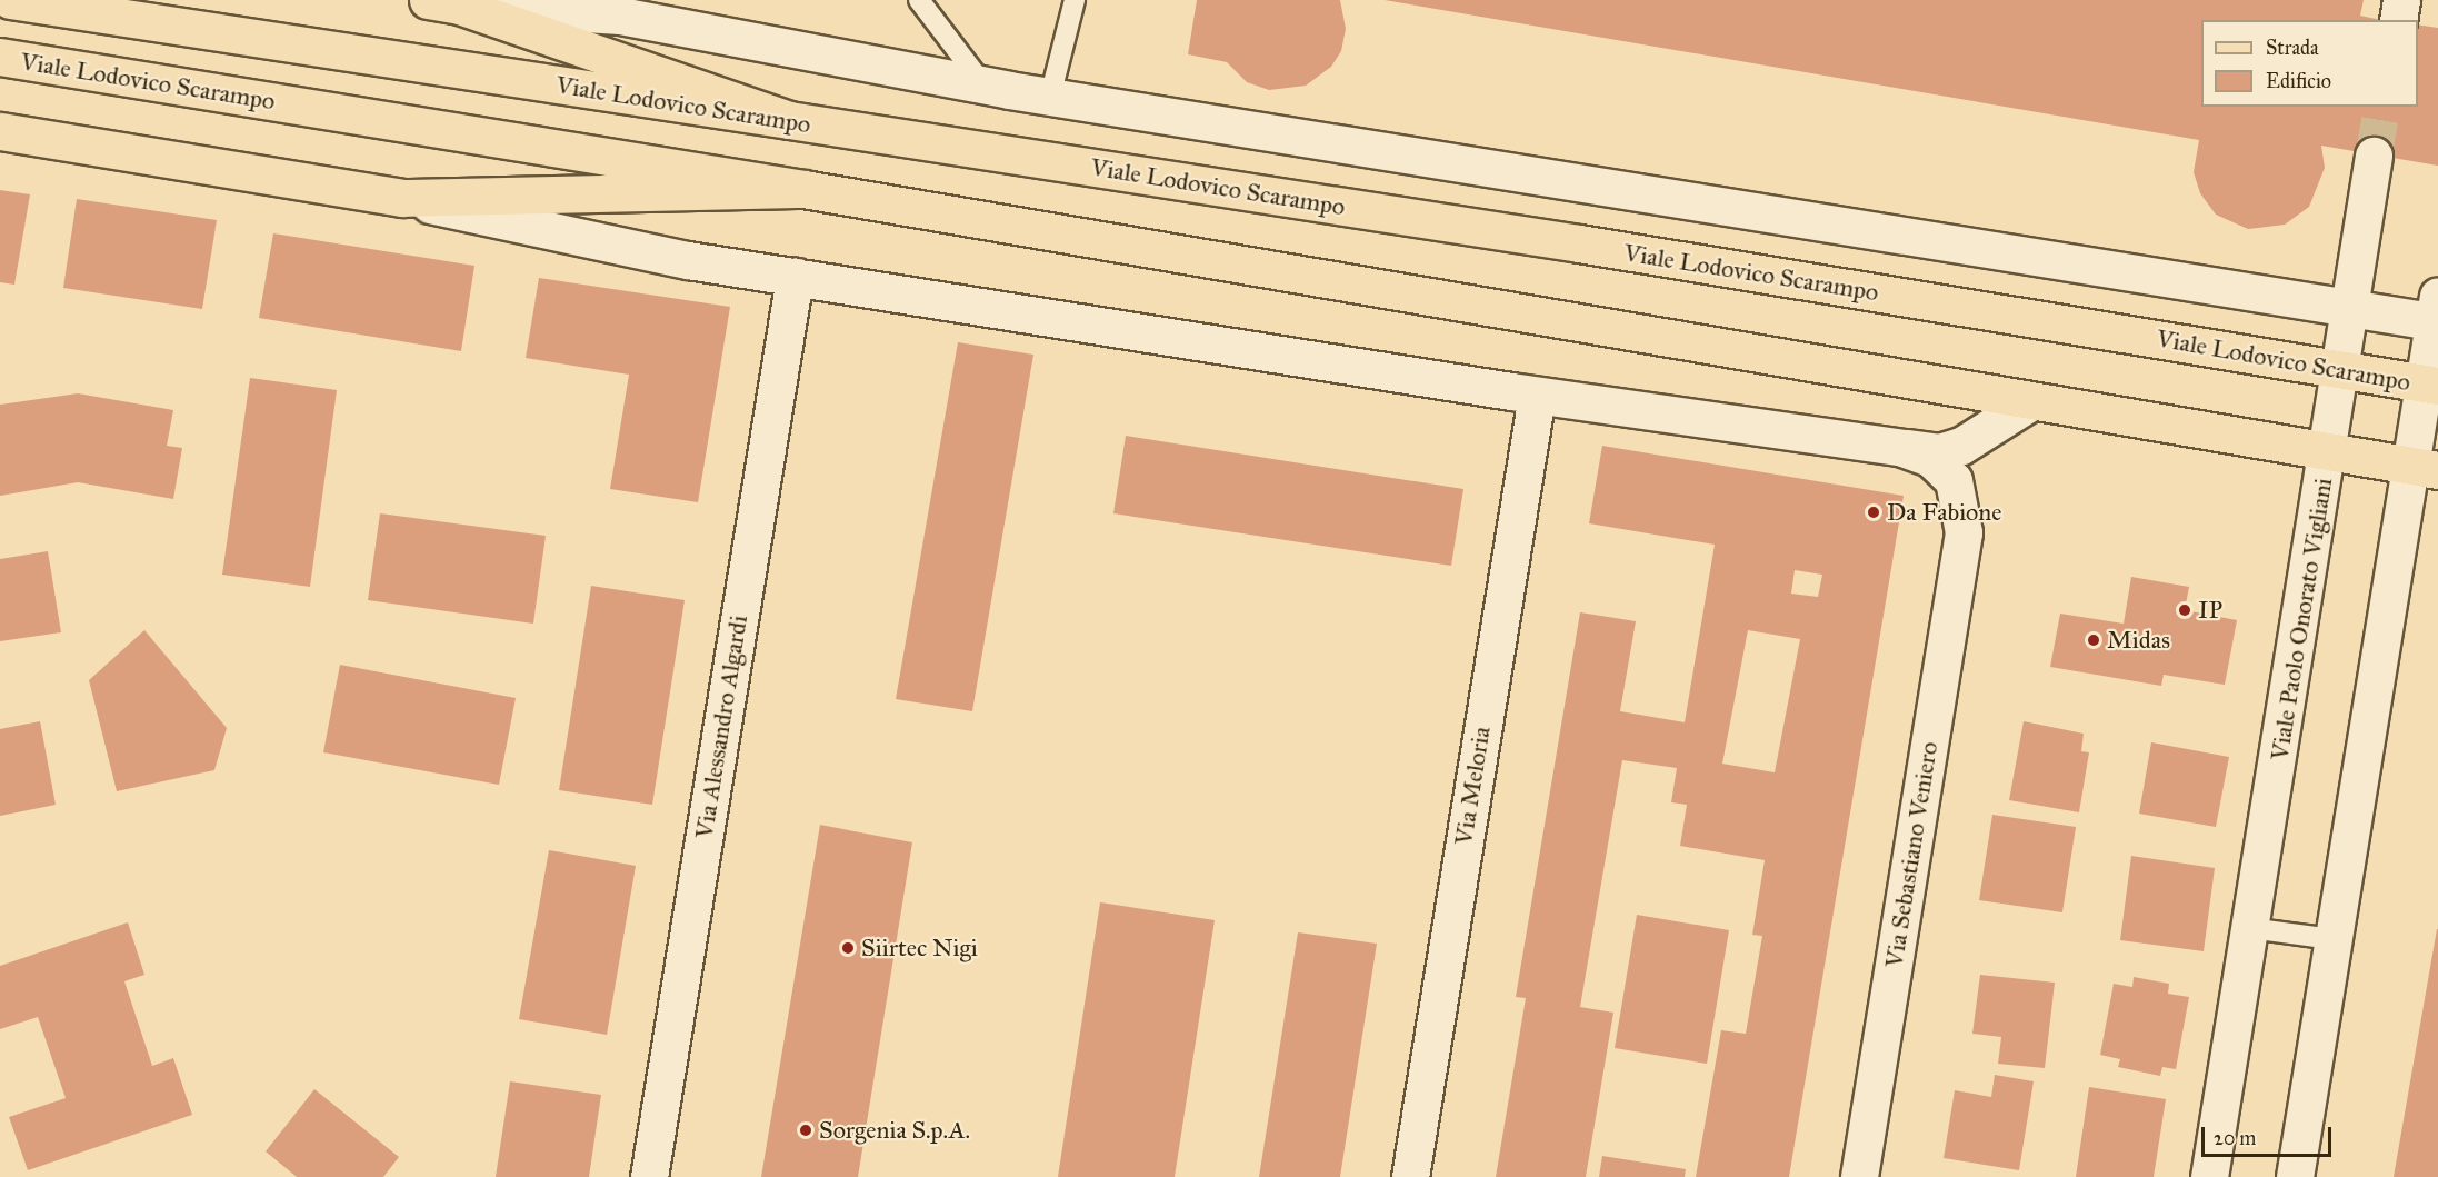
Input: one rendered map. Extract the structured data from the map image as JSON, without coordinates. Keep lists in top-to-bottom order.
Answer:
{
  "streets": {
    "main road": ["Viale Lodovico Scarampo"],
    "street": [
      "Viale Paolo Onorato Vigliani",
      "Via Alessandro Algardi",
      "Via Meloria",
      "Via Sebastiano Veniero"
    ]
  },
  "crossings": [
    ["Viale Lodovico Scarampo", "Viale Paolo Onorato Vigliani"]
  ],
  "places": [
    "Da Fabione",
    "IP",
    "Midas",
    "Siirtec Nigi",
    "Sorgenia S.p.A."
  ],
  "legend": ["Strada", "Edificio"],
  "scale_bar": "20 m"
}
